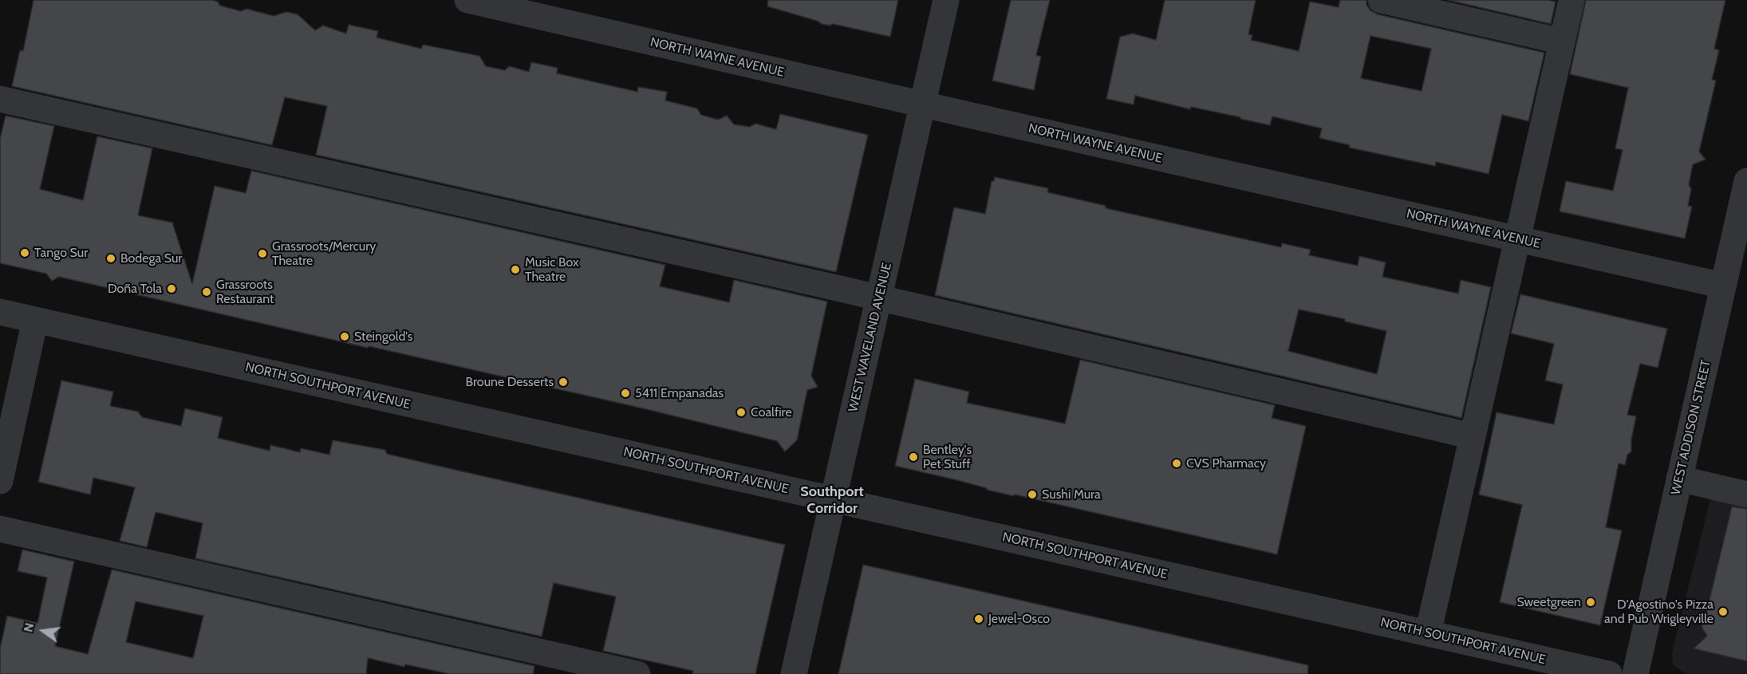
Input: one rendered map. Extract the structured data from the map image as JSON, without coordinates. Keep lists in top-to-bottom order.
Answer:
{
  "streets": {
    "street": [
      "NORTH WAYNE AVENUE",
      "WEST WAVELAND AVENUE",
      "NORTH SOUTHPORT AVENUE",
      "WEST ADDISON STREET"
    ]
  },
  "crossings": [
    ["NORTH WAYNE AVENUE", "WEST WAVELAND AVENUE"],
    ["NORTH WAYNE AVENUE", "WEST ADDISON STREET"],
    ["WEST WAVELAND AVENUE", "NORTH SOUTHPORT AVENUE"]
  ],
  "districts": ["Southport Corridor"],
  "places": [
    "Tango Sur",
    "Grassroots/Mercury Theatre",
    "Bodega Sur",
    "Music Box Theatre",
    "Doña Tola",
    "Grassroots Restaurant",
    "Steingold's",
    "Broune Desserts",
    "5411 Empanadas",
    "Coalfire",
    "Bentley's Pet Stuff",
    "CVS Pharmacy",
    "Sushi Mura",
    "Sweetgreen",
    "D'Agostino's Pizza and Pub Wrigleyville",
    "Jewel-Osco"
  ],
  "north": "left"
}
